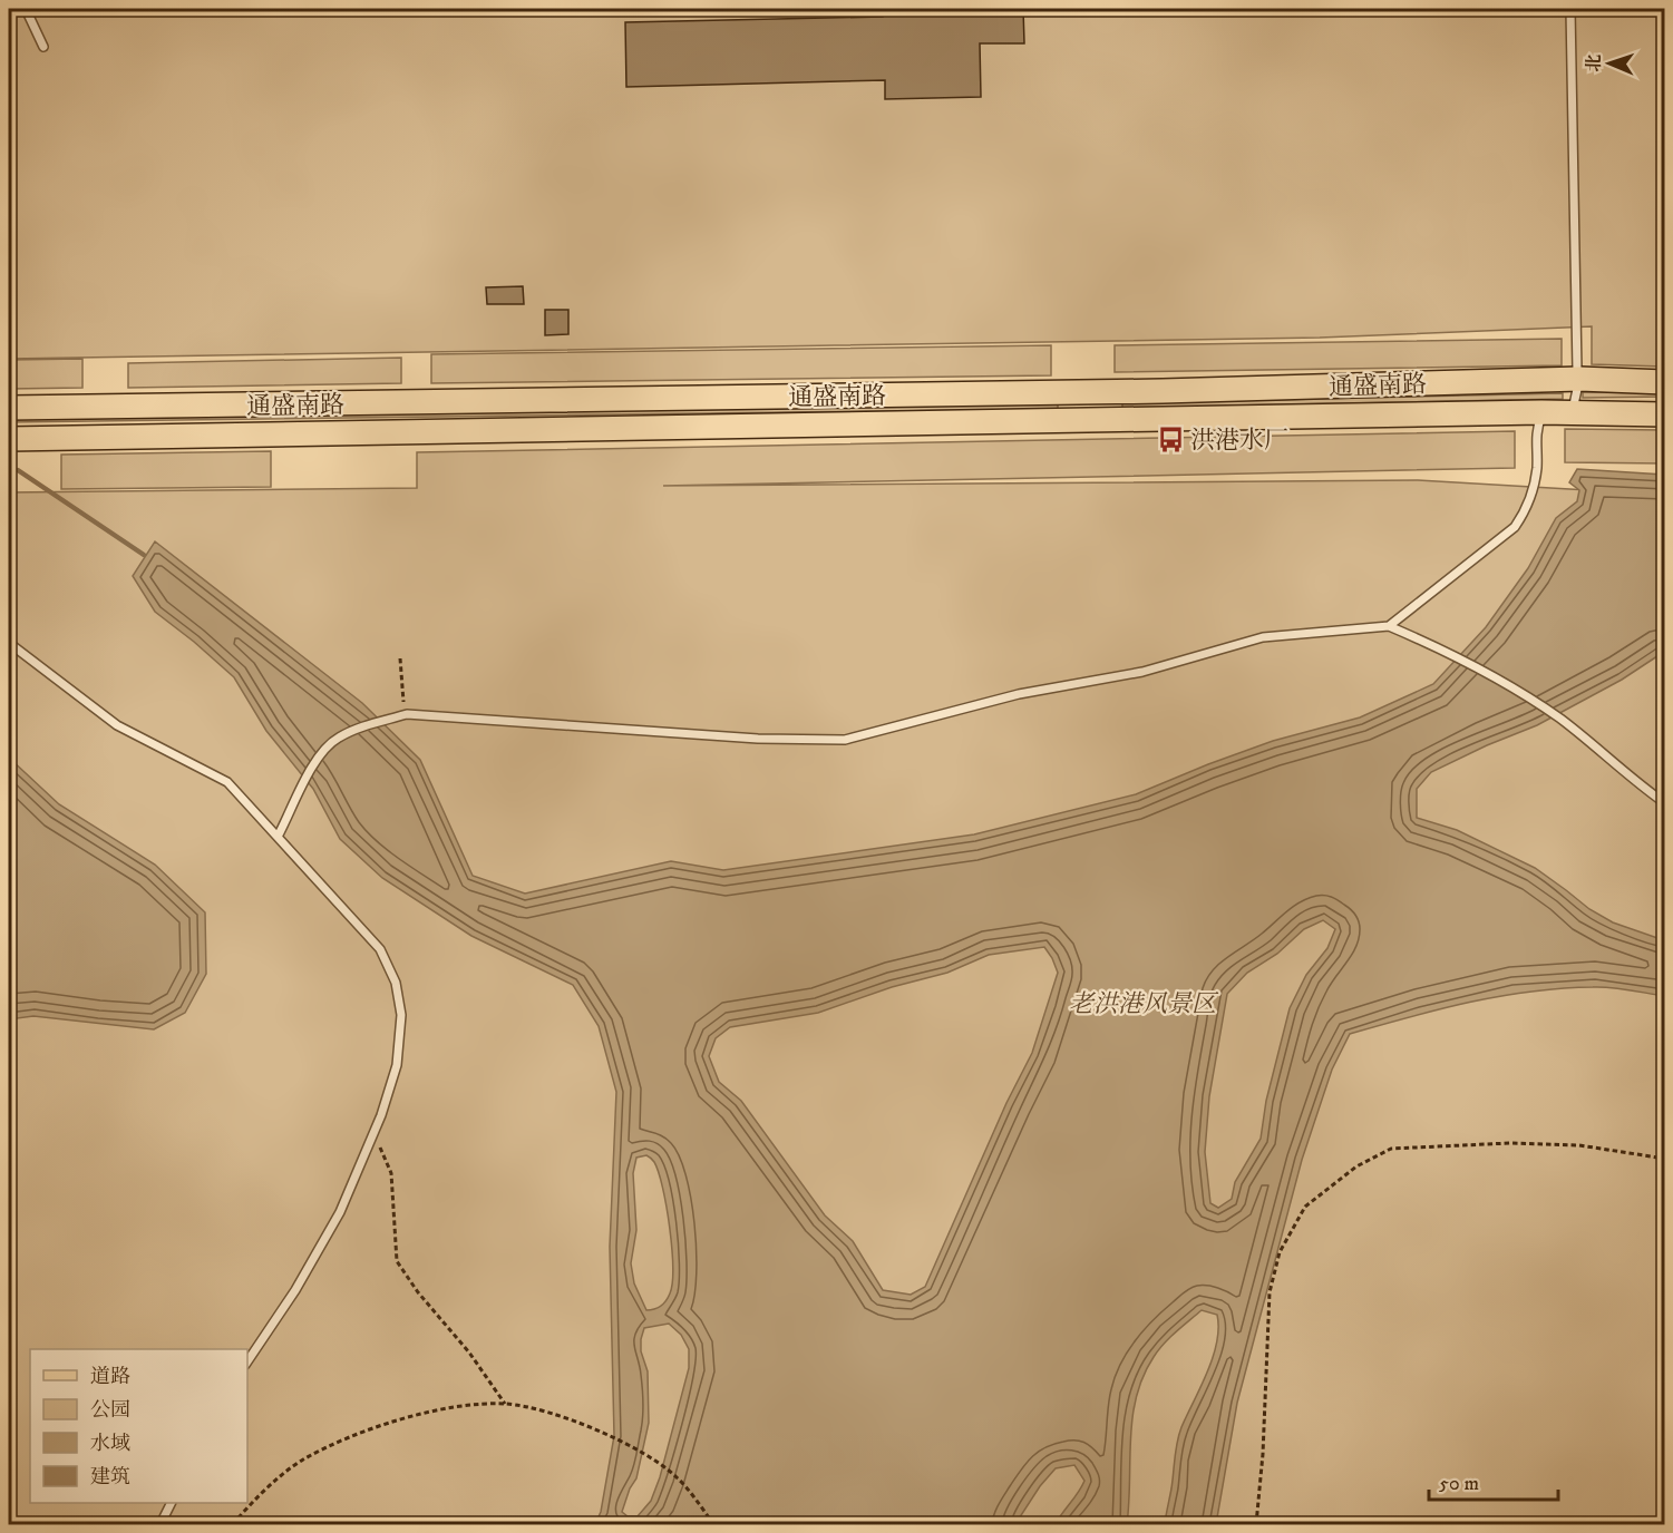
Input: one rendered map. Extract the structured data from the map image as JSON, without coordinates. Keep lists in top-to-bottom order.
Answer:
{
  "streets": {
    "main road": ["通盛南路"]
  },
  "parks": ["老洪港风景区"],
  "places": {
    "bus stop": ["洪港水厂"]
  },
  "legend": [
    "道路",
    "公园",
    "水域",
    "建筑"
  ],
  "scale_bar": "50 m",
  "north": "left"
}
